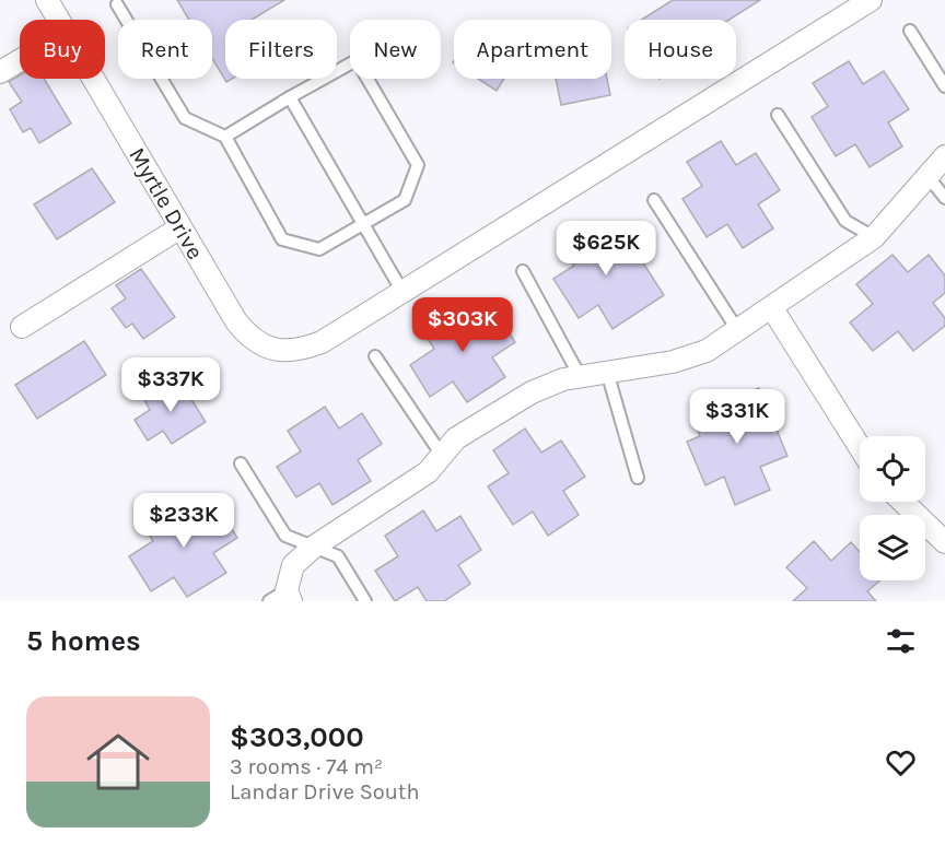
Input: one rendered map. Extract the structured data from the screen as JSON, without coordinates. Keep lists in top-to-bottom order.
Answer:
{
  "streets": {
    "street": ["Myrtle Drive"]
  },
  "page": {
    "chip": [
      "Buy",
      "Rent",
      "Filters",
      "New",
      "Apartment",
      "House"
    ],
    "price": [
      "$625K",
      "$303K",
      "$337K",
      "$331K",
      "$233K"
    ],
    "heading": "5 homes",
    "list": [
      {
        "name": "$303,000",
        "note": "3 rooms · 74 m² · Landar Drive South"
      }
    ]
  }
}
